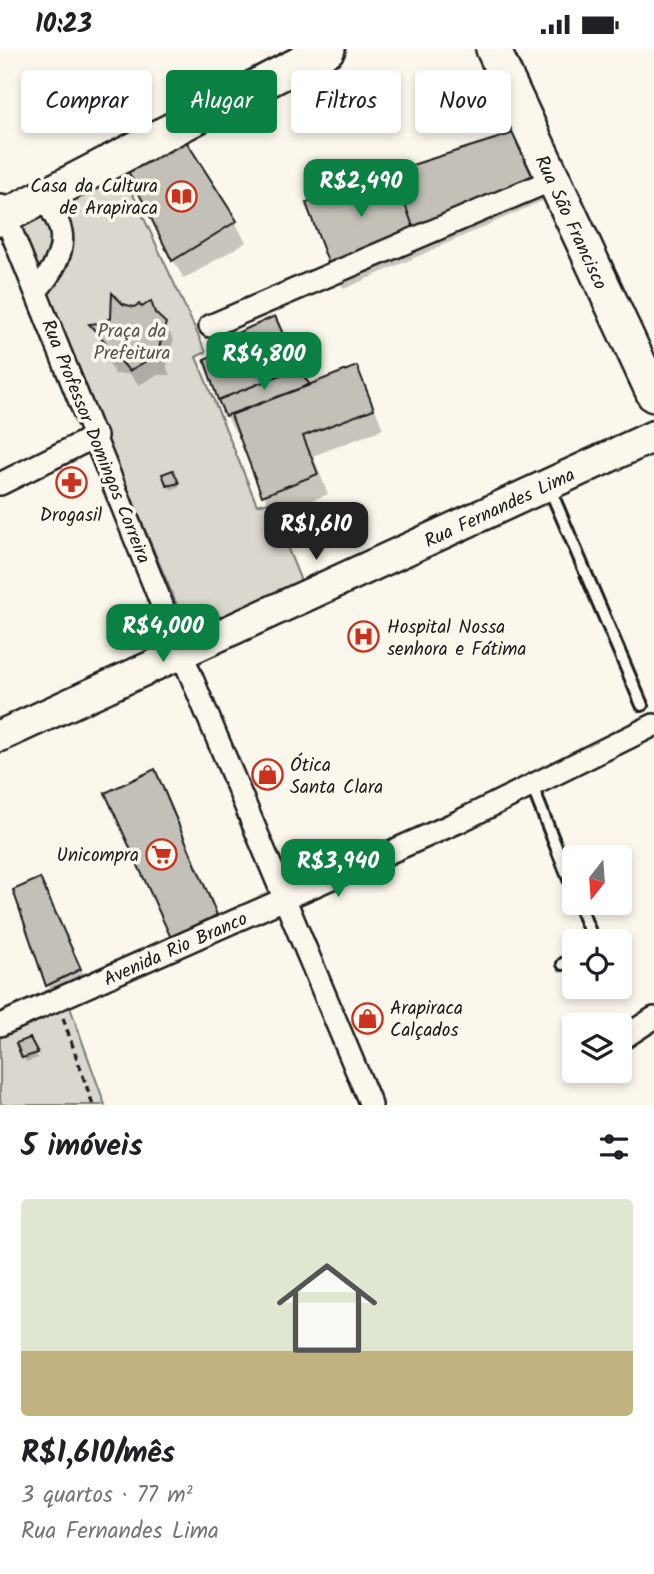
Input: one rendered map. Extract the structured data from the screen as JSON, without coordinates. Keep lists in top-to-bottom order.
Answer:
{
  "streets": {
    "main road": ["Rua São Francisco"],
    "street": ["Rua Professor Domingos Correira", "Rua Fernandes Lima", "Avenida Rio Branco"]
  },
  "crossings": [
    ["Rua Professor Domingos Correira", "Rua Fernandes Lima"],
    ["Rua Professor Domingos Correira", "Avenida Rio Branco"]
  ],
  "parks": ["Praça da Prefeitura"],
  "places": {
    "library": ["Casa da Cultura de Arapiraca"],
    "pharmacy": ["Drogasil"],
    "hospital": ["Hospital Nossa senhora e Fátima"],
    "shop": ["Ótica Santa Clara", "Arapiraca Calçados"],
    "supermarket": ["Unicompra"]
  },
  "north": "bottom",
  "page": {
    "status": "10:23",
    "chip": [
      "Comprar",
      "Alugar",
      "Filtros",
      "Novo"
    ],
    "price": [
      "R$2,490",
      "R$4,800",
      "R$1,610",
      "R$4,000",
      "R$3,940"
    ],
    "heading": "5 imóveis",
    "list": [
      {
        "name": "R$1,610/mês",
        "note": "3 quartos · 77 m² · Rua Fernandes Lima"
      }
    ]
  }
}
